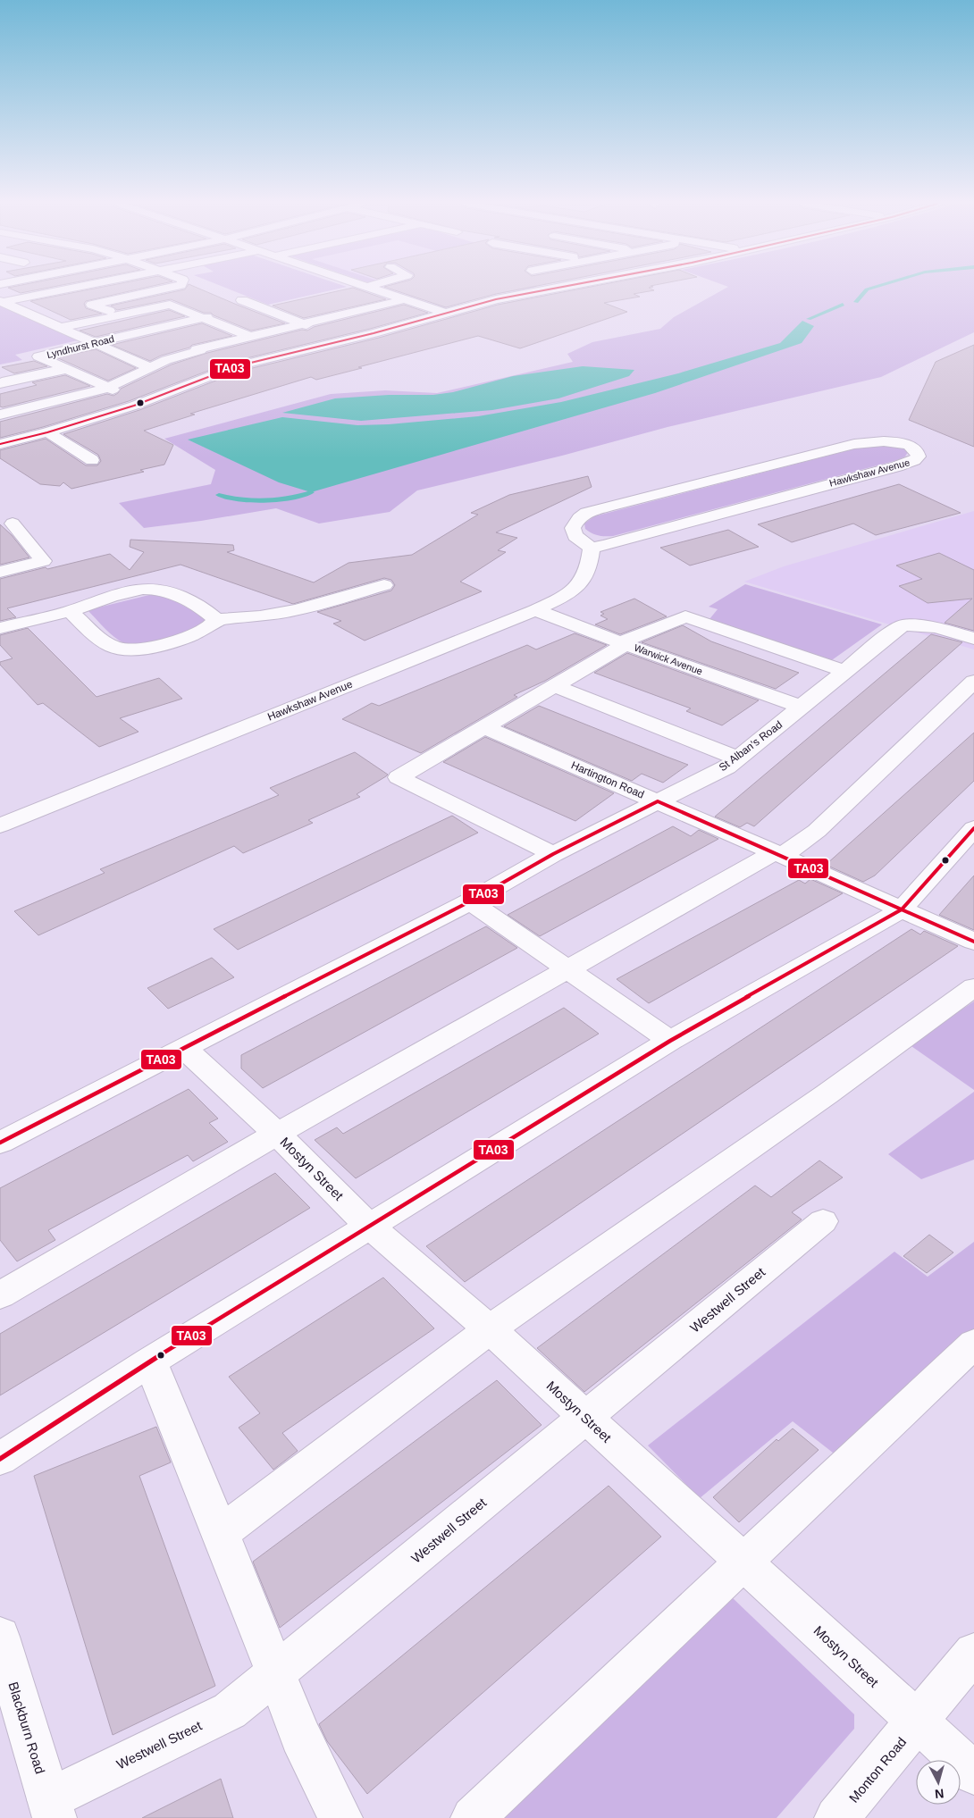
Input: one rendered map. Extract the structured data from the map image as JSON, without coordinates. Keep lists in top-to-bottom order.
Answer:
{
  "streets": {
    "main road": [
      "Lyndhurst Road",
      "Hawkshaw Avenue",
      "Warwick Avenue",
      "St Alban's Road",
      "Hartington Road",
      "Mostyn Street",
      "Westwell Street",
      "Blackburn Road",
      "Monton Road"
    ]
  },
  "crossings": [
    ["Hawkshaw Avenue", "Warwick Avenue"],
    ["Warwick Avenue", "St Alban's Road"],
    ["St Alban's Road", "Hartington Road"],
    ["St Alban's Road", "Mostyn Street"],
    ["Mostyn Street", "Westwell Street"],
    ["Mostyn Street", "Monton Road"],
    ["Westwell Street", "Blackburn Road"]
  ],
  "lines": ["transit line TA03"],
  "north": "bottom"
}
